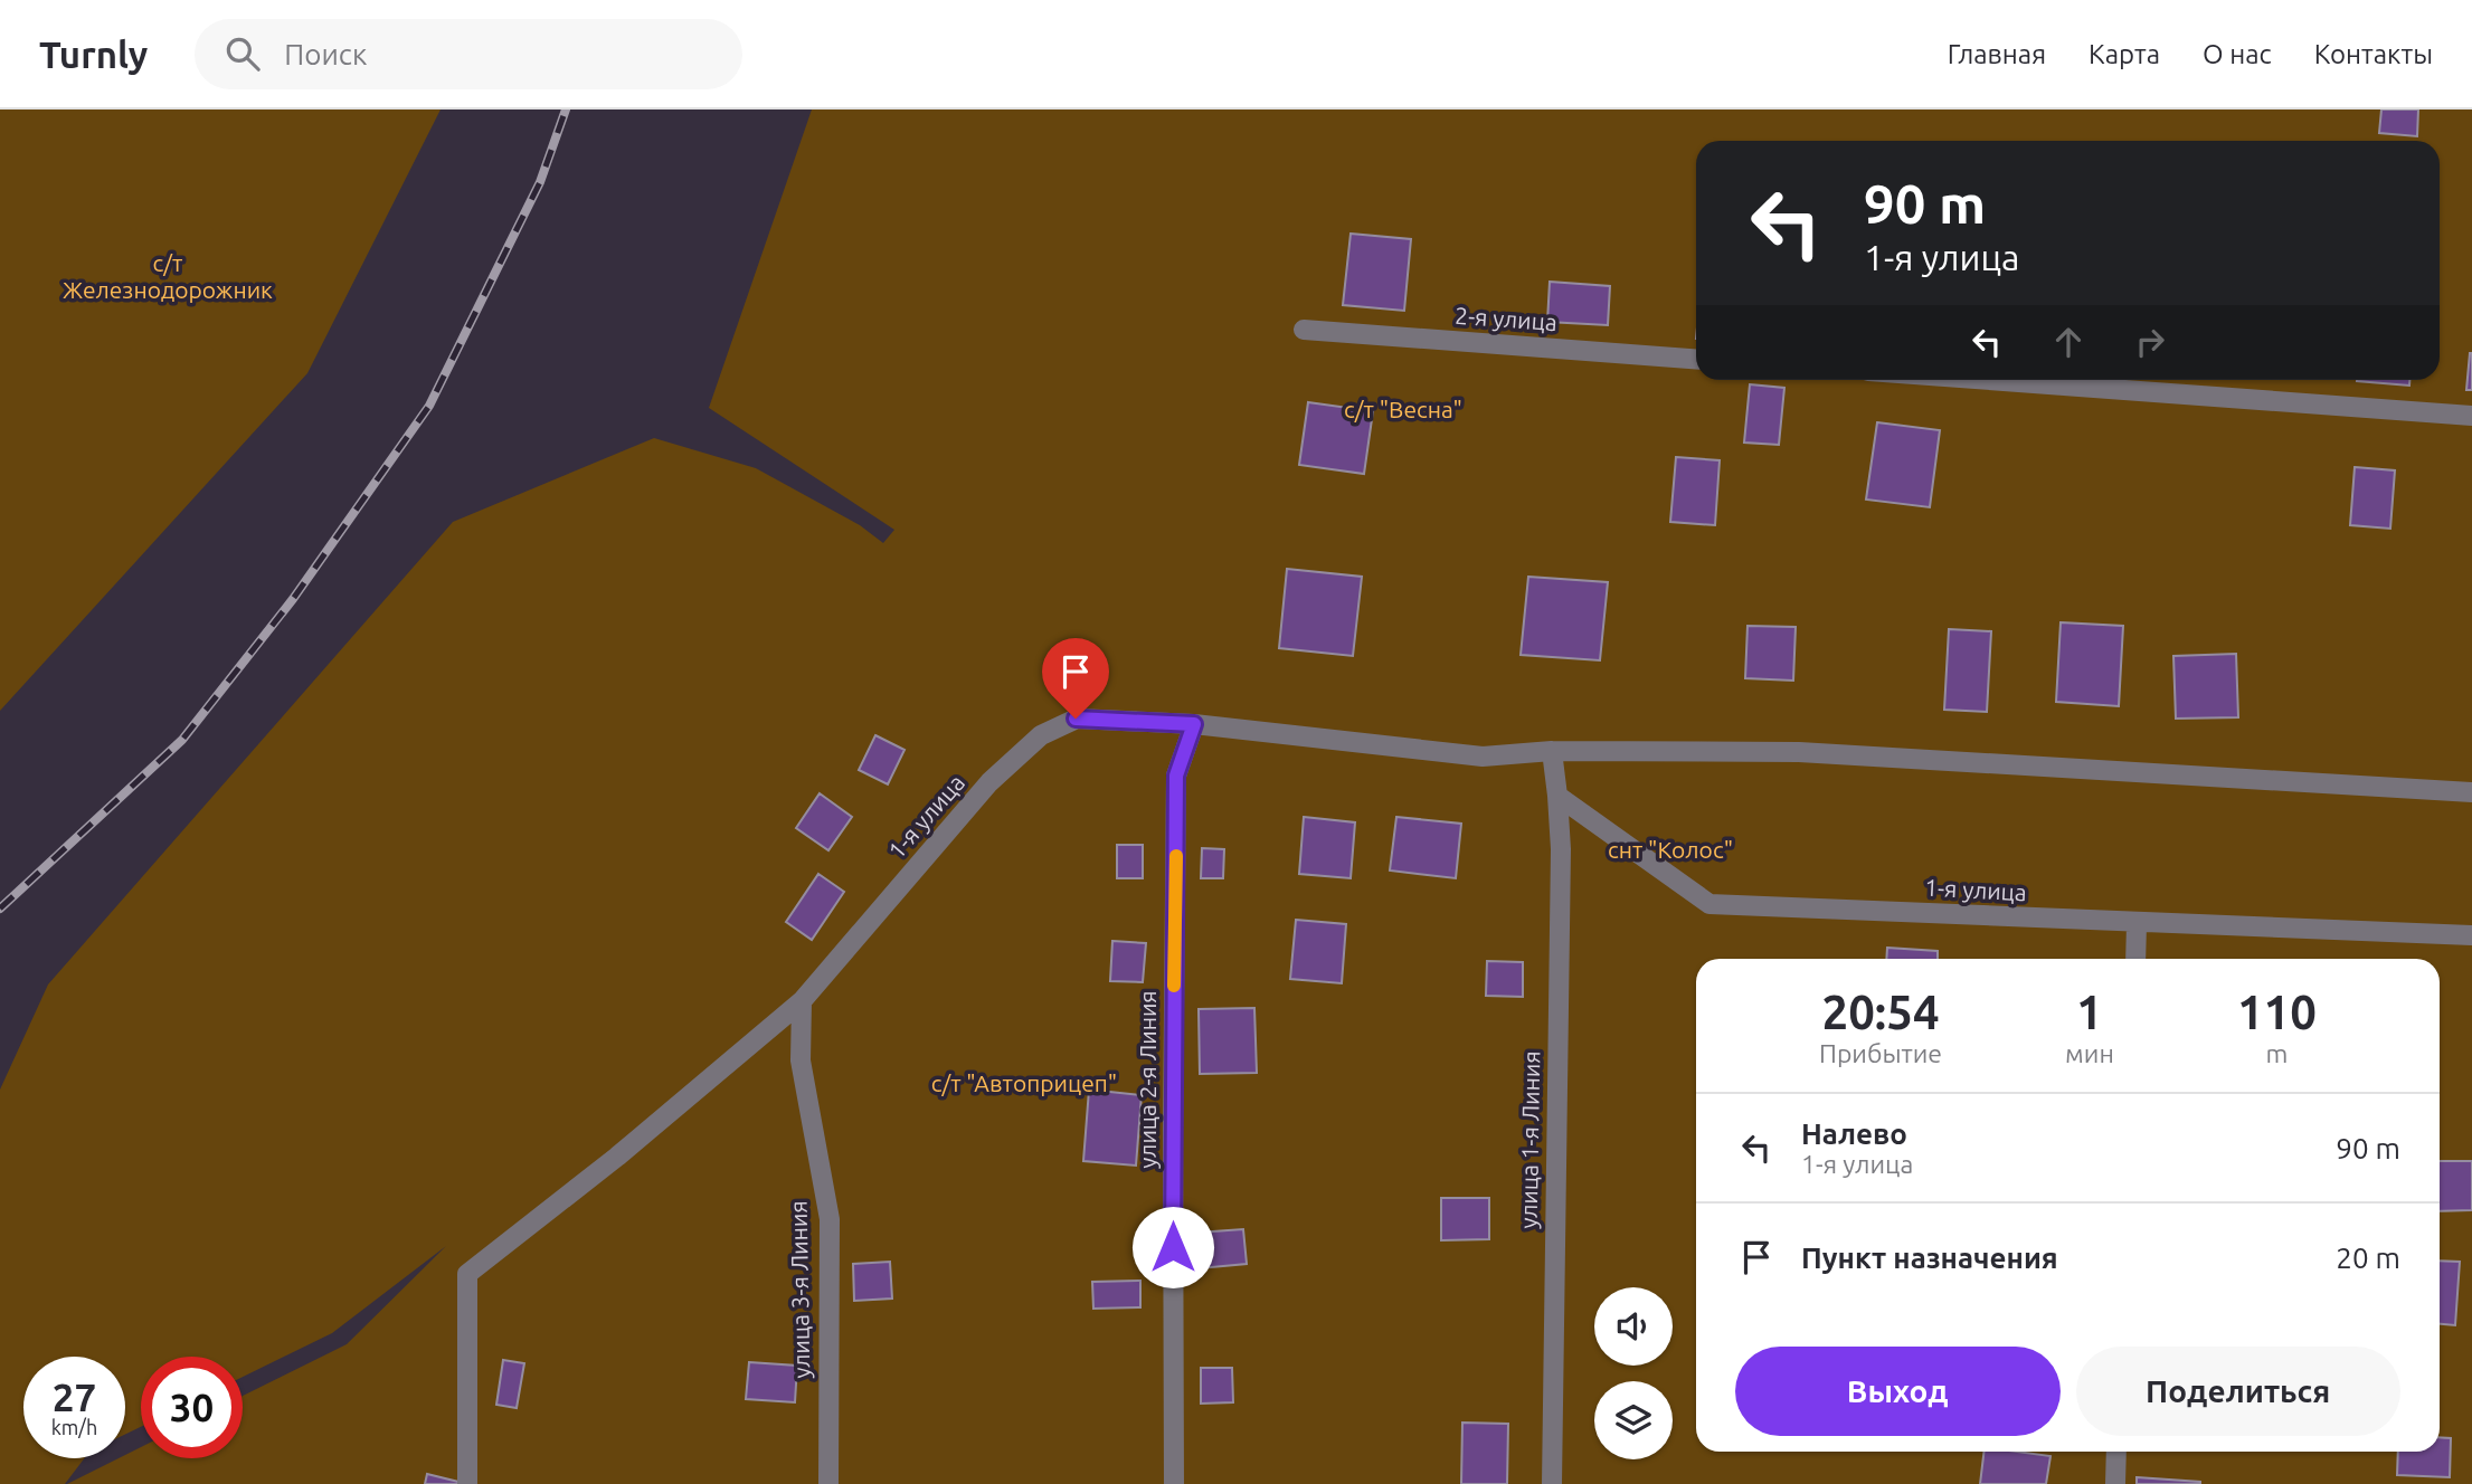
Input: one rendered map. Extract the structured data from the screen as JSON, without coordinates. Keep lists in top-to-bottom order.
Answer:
{
  "streets": {
    "street": [
      "2-я улица",
      "1-я улица",
      "улица 2-я Линия",
      "улица 1-я Линия",
      "улица 3-я Линия"
    ]
  },
  "crossings": [
    ["1-я улица", "улица 2-я Линия"],
    ["1-я улица", "улица 1-я Линия"],
    ["1-я улица", "улица 3-я Линия"]
  ],
  "parks": [
    "с/т Железнодорожник",
    "с/т \"Весна\"",
    "снт \"Колос\"",
    "с/т \"Автоприцеп\""
  ],
  "page": {
    "header": "Turnly",
    "search": "Поиск",
    "nav": [
      "Главная",
      "Карта",
      "О нас",
      "Контакты"
    ],
    "turn": ["90 m", "1-я улица"],
    "eta": [
      "20:54",
      "Прибытие",
      "1",
      "мин",
      "110",
      "m"
    ],
    "list": [
      {
        "name": "Налево",
        "note": "1-я улица",
        "value": "90 m"
      },
      {
        "name": "Пункт назначения",
        "value": "20 m"
      }
    ],
    "buttons": ["Выход", "Поделиться"],
    "speed": "27 km/h",
    "limit": "30"
  }
}
